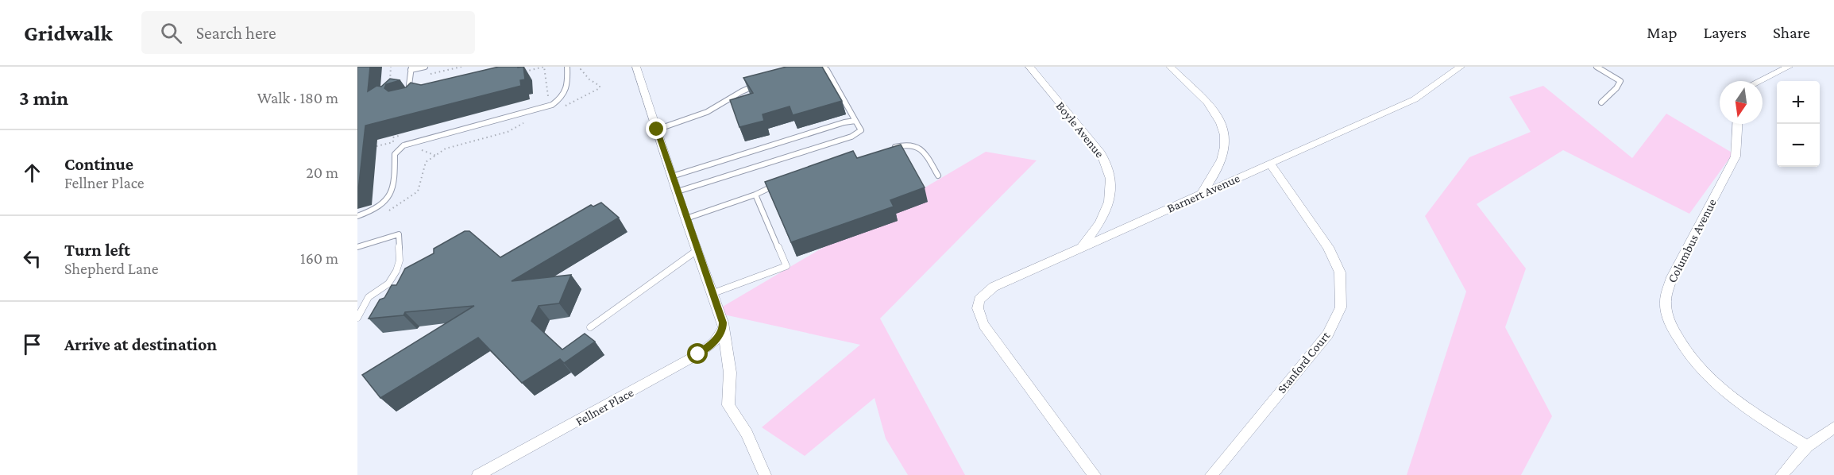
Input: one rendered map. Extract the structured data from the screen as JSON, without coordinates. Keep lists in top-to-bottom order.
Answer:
{
  "streets": {
    "street": [
      "Boyle Avenue",
      "Barnert Avenue",
      "Columbus Avenue",
      "Stanford Court",
      "Fellner Place"
    ]
  },
  "crossings": [
    ["Boyle Avenue", "Barnert Avenue"],
    ["Barnert Avenue", "Stanford Court"]
  ],
  "north": "bottom",
  "page": {
    "header": "Gridwalk",
    "search": "Search here",
    "nav": ["Map", "Layers", "Share"],
    "heading": ["3 min", "Walk · 180 m"],
    "map_buttons": ["+", "−"],
    "list": [
      ["Continue", "Fellner Place", "20 m"],
      ["Turn left", "Shepherd Lane", "160 m"],
      "Arrive at destination"
    ]
  }
}
